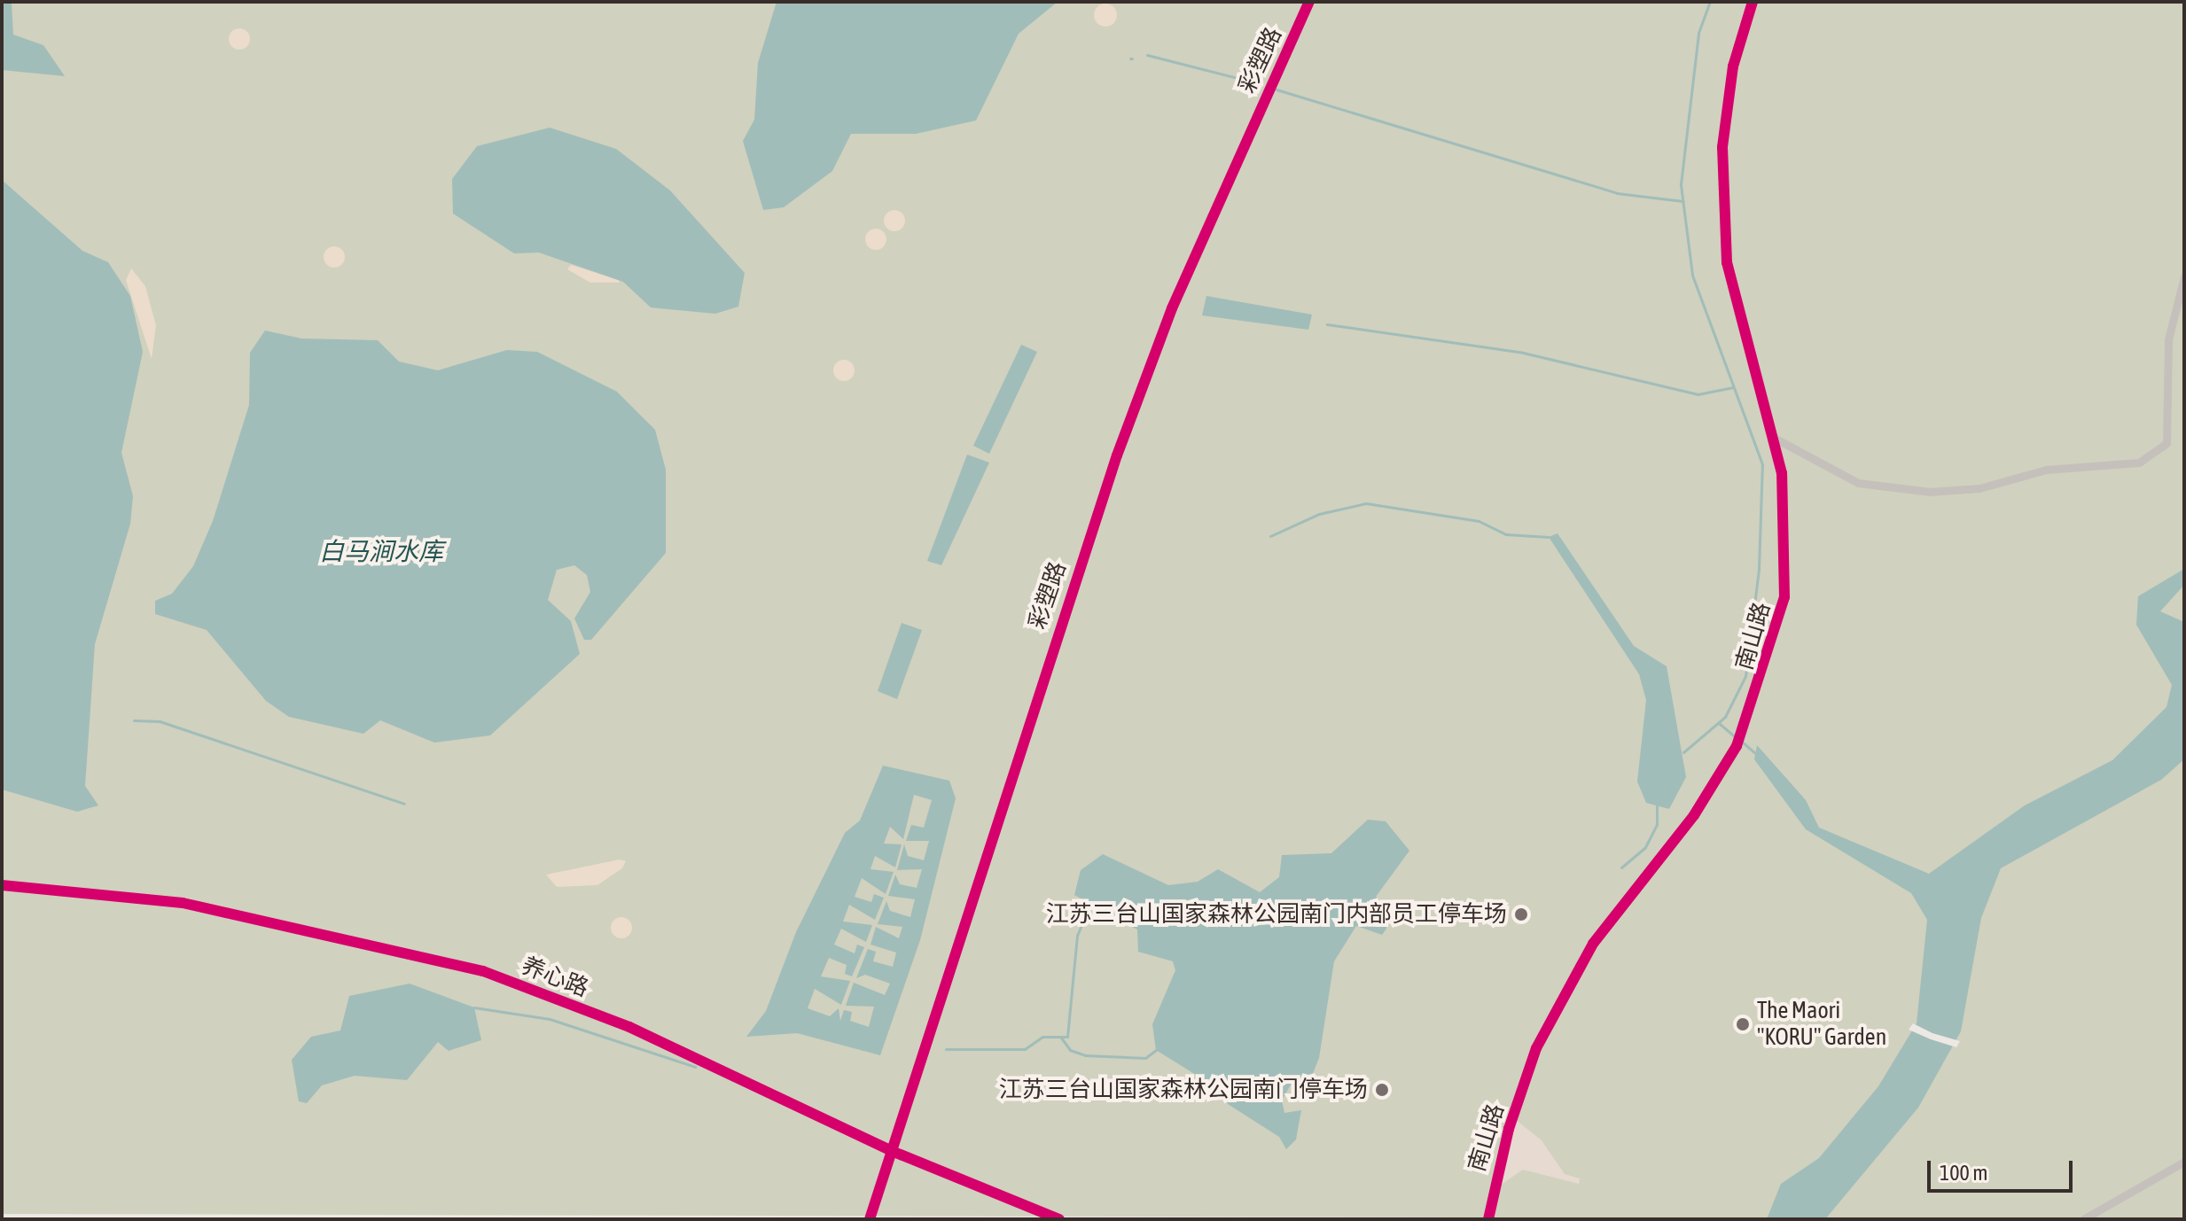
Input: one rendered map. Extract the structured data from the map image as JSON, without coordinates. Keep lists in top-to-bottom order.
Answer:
{
  "streets": {
    "street": ["彩塑路", "南山路", "养心路"]
  },
  "crossings": [
    ["彩塑路", "养心路"]
  ],
  "water": ["白马涧水库"],
  "places": ["江苏三台山国家森林公园南门内部员工停车场", "The Maori \"KORU\" Garden", "江苏三台山国家森林公园南门停车场"],
  "scale_bar": "100 m"
}
